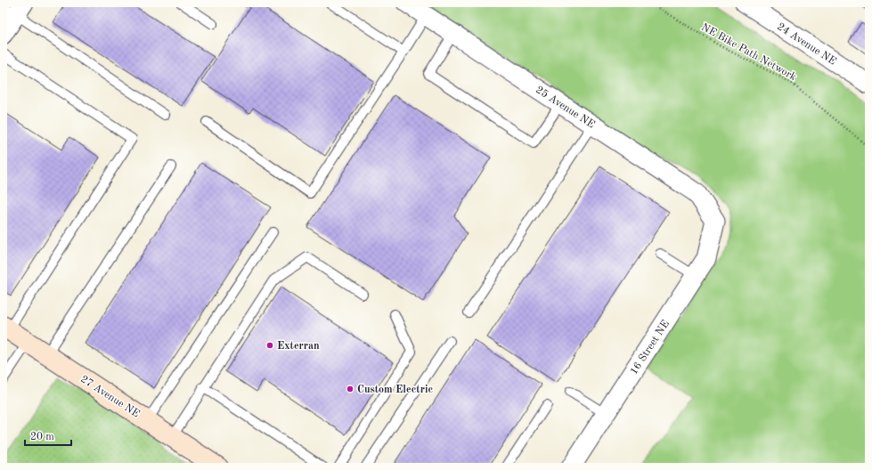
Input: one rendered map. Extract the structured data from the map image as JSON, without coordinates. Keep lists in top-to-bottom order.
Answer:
{
  "streets": {
    "street": [
      "24 Avenue NE",
      "25 Avenue NE",
      "16 Street NE",
      "27 Avenue NE"
    ],
    "path": ["NE Bike Path Network"]
  },
  "crossings": [
    ["25 Avenue NE", "16 Street NE"]
  ],
  "places": ["Exterran", "Custom Electric"],
  "scale_bar": "20 m"
}
